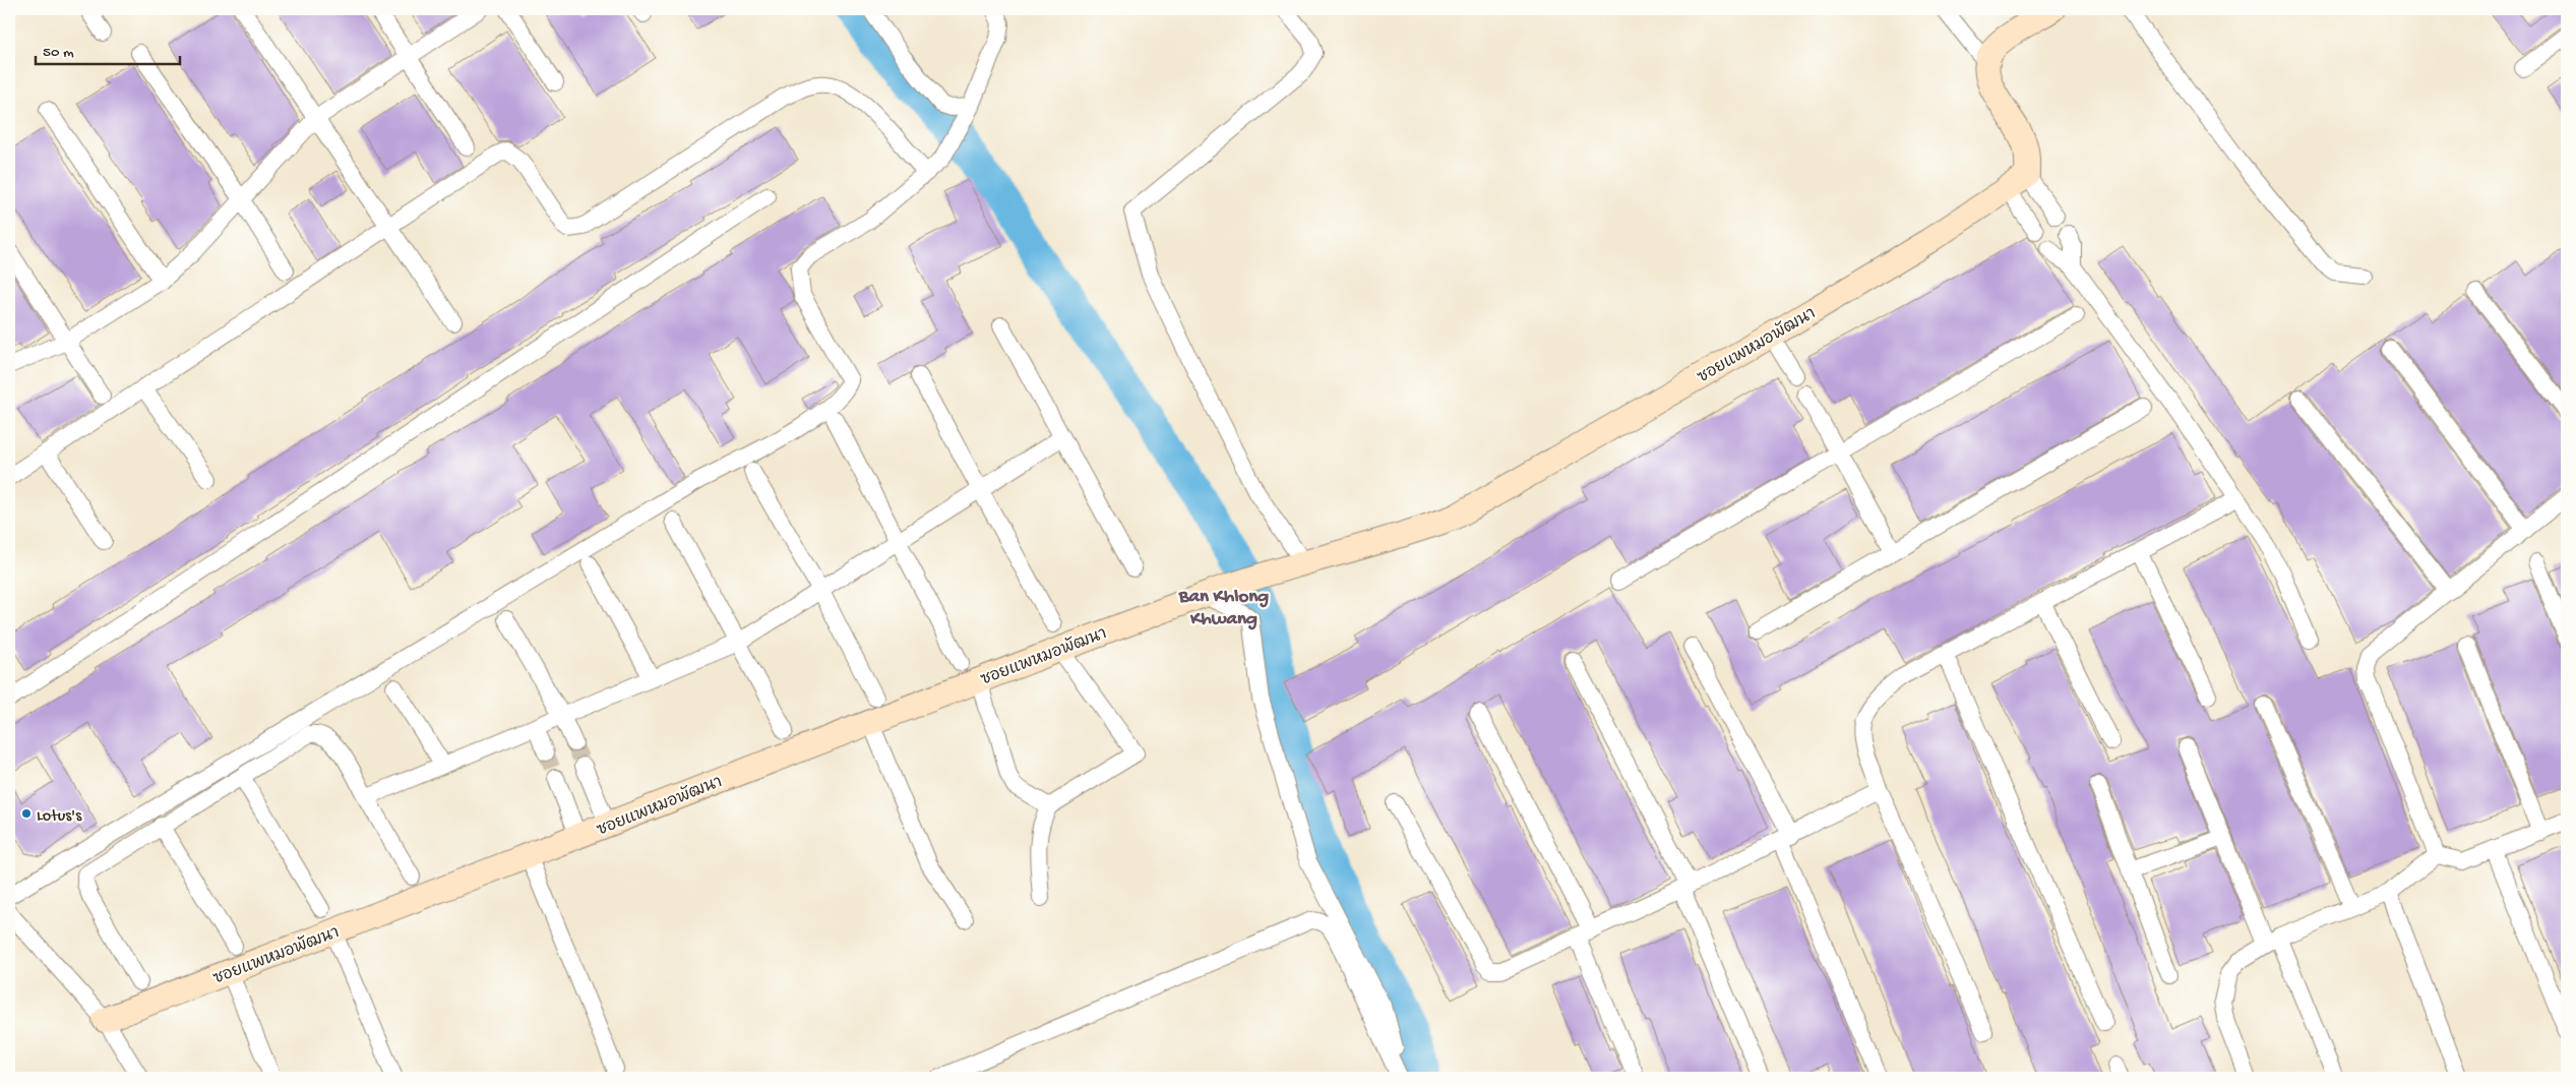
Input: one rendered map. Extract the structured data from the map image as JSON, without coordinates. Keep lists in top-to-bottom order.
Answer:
{
  "streets": {
    "street": ["ซอยแพหมอพัฒนา"]
  },
  "districts": ["Ban Khlong Khwang"],
  "places": ["Lotus's"],
  "scale_bar": "50 m"
}
